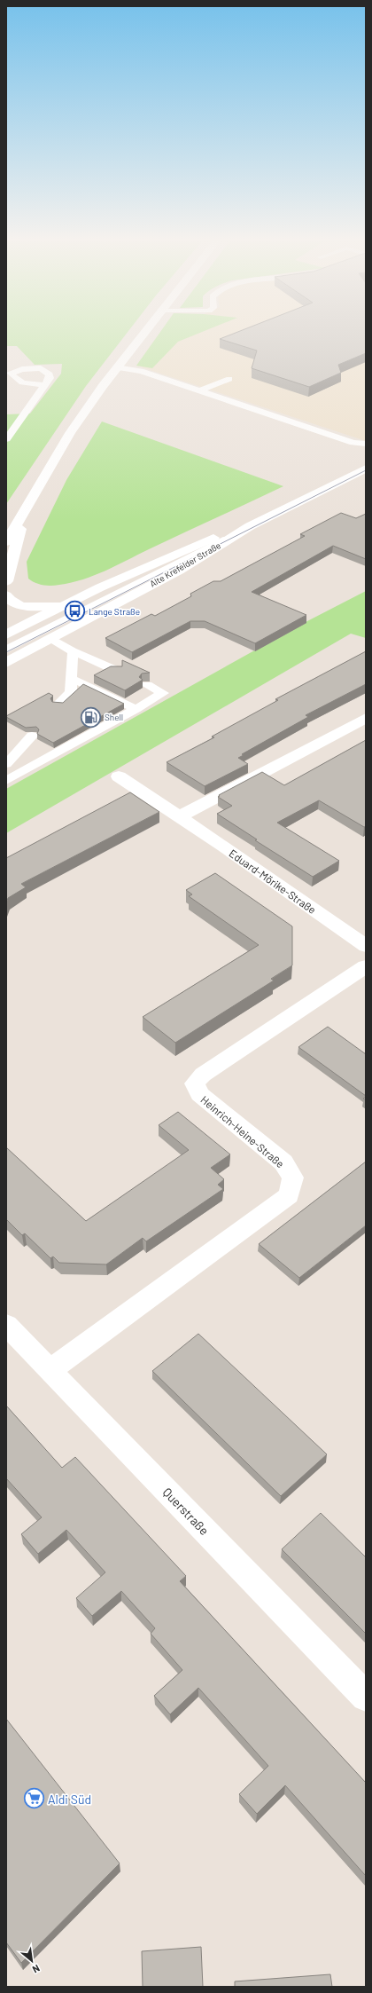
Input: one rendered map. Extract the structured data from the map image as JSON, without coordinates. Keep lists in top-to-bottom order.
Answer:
{
  "streets": {
    "street": [
      "Alte Krefelder Straße",
      "Eduard-Mörike-Straße",
      "Heinrich-Heine-Straße",
      "Querstraße"
    ]
  },
  "crossings": [
    ["Heinrich-Heine-Straße", "Querstraße"]
  ],
  "places": {
    "bus stop": ["Lange Straße"],
    "fuel station": ["Shell"],
    "supermarket": ["Aldi Süd"]
  },
  "north": "bottom right"
}
